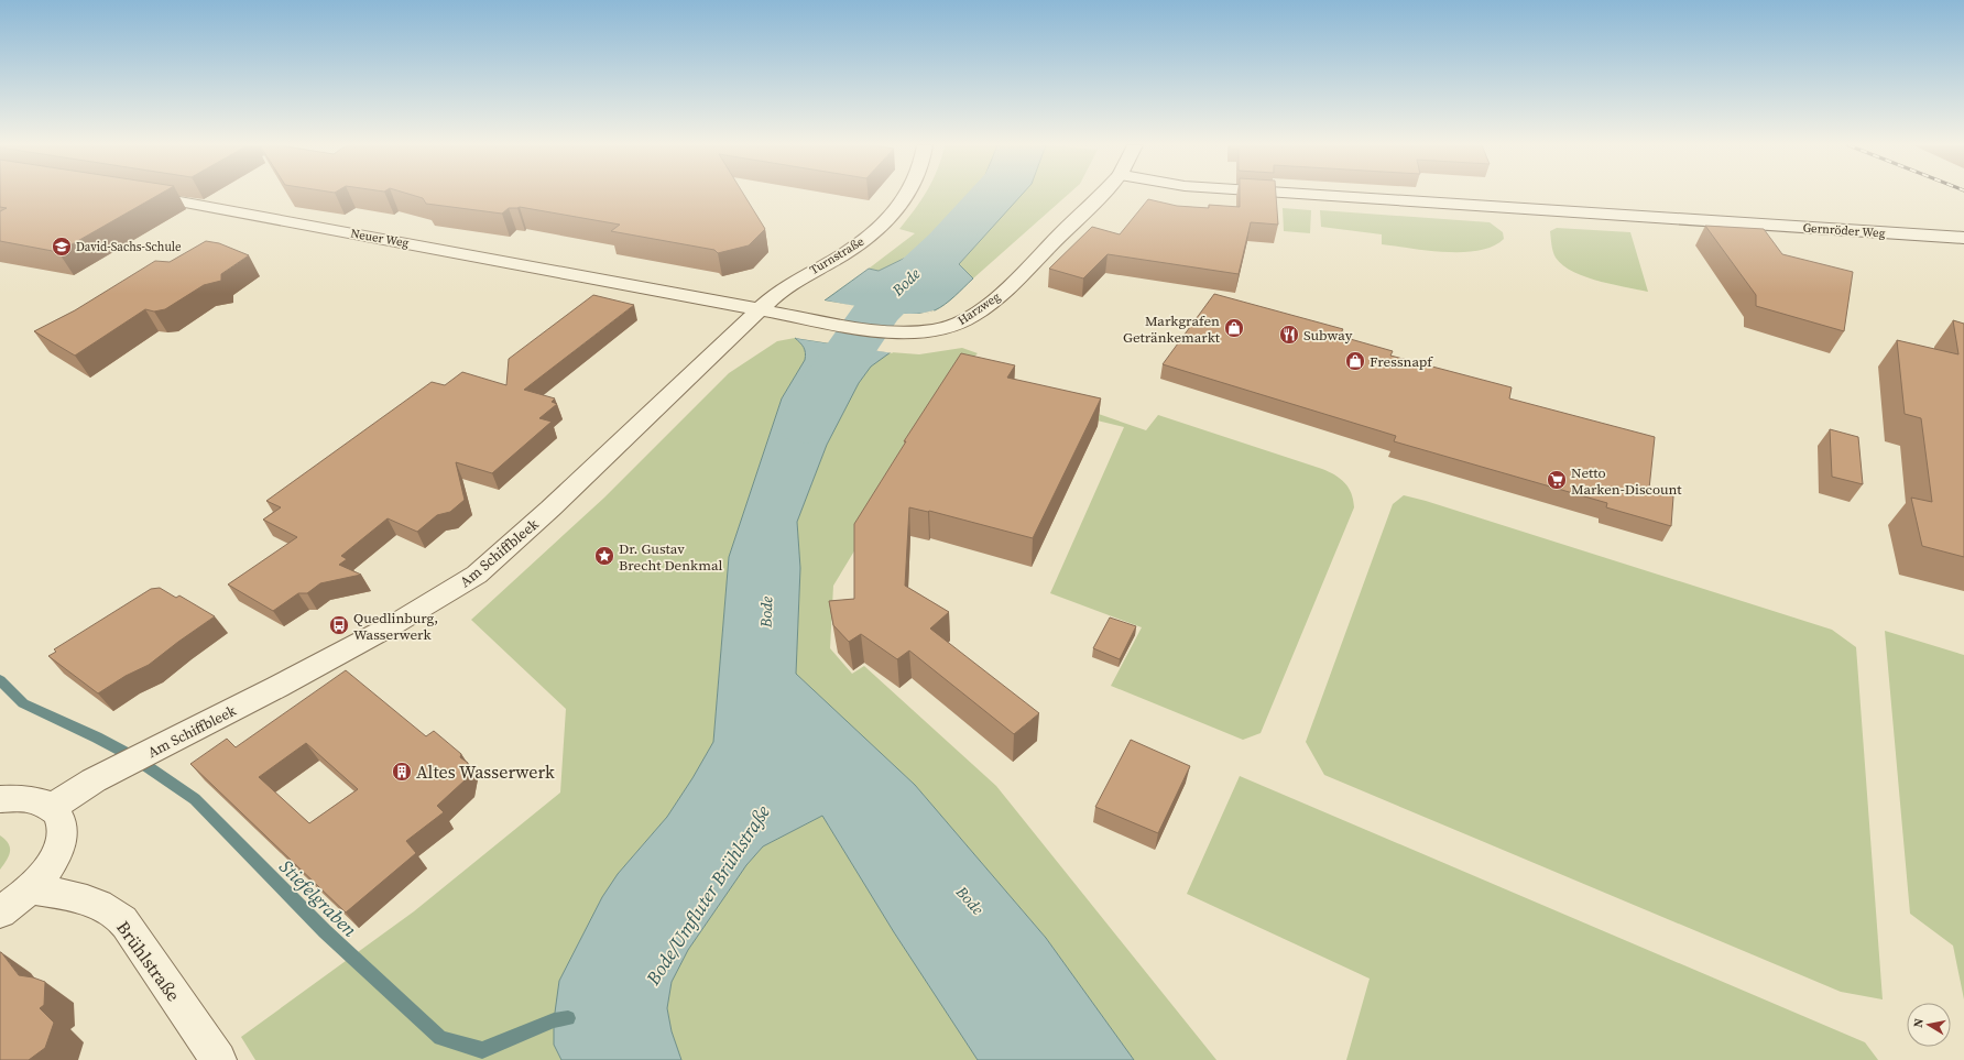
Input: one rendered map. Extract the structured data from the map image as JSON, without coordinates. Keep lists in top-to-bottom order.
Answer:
{
  "streets": {
    "street": [
      "Gernröder Weg",
      "Neuer Weg",
      "Turnstraße",
      "Harzweg",
      "Am Schiffbleek",
      "Brühlstraße"
    ]
  },
  "crossings": [
    ["Neuer Weg", "Turnstraße"],
    ["Neuer Weg", "Harzweg"],
    ["Neuer Weg", "Am Schiffbleek"],
    ["Turnstraße", "Harzweg"],
    ["Turnstraße", "Am Schiffbleek"],
    ["Harzweg", "Am Schiffbleek"]
  ],
  "water": ["Bode", "Bode/Umfluter Brühlstraße", "Stiefelgraben"],
  "places": {
    "school or university": ["David-Sachs-Schule"],
    "shop": ["Markgrafen Getränkemarkt", "Fressnapf"],
    "restaurant": ["Subway"],
    "supermarket": ["Netto Marken-Discount"],
    "place": ["Dr. Gustav Brecht Denkmal"],
    "bus stop": ["Quedlinburg, Wasserwerk"],
    "building": ["Altes Wasserwerk"]
  },
  "north": "left"
}
